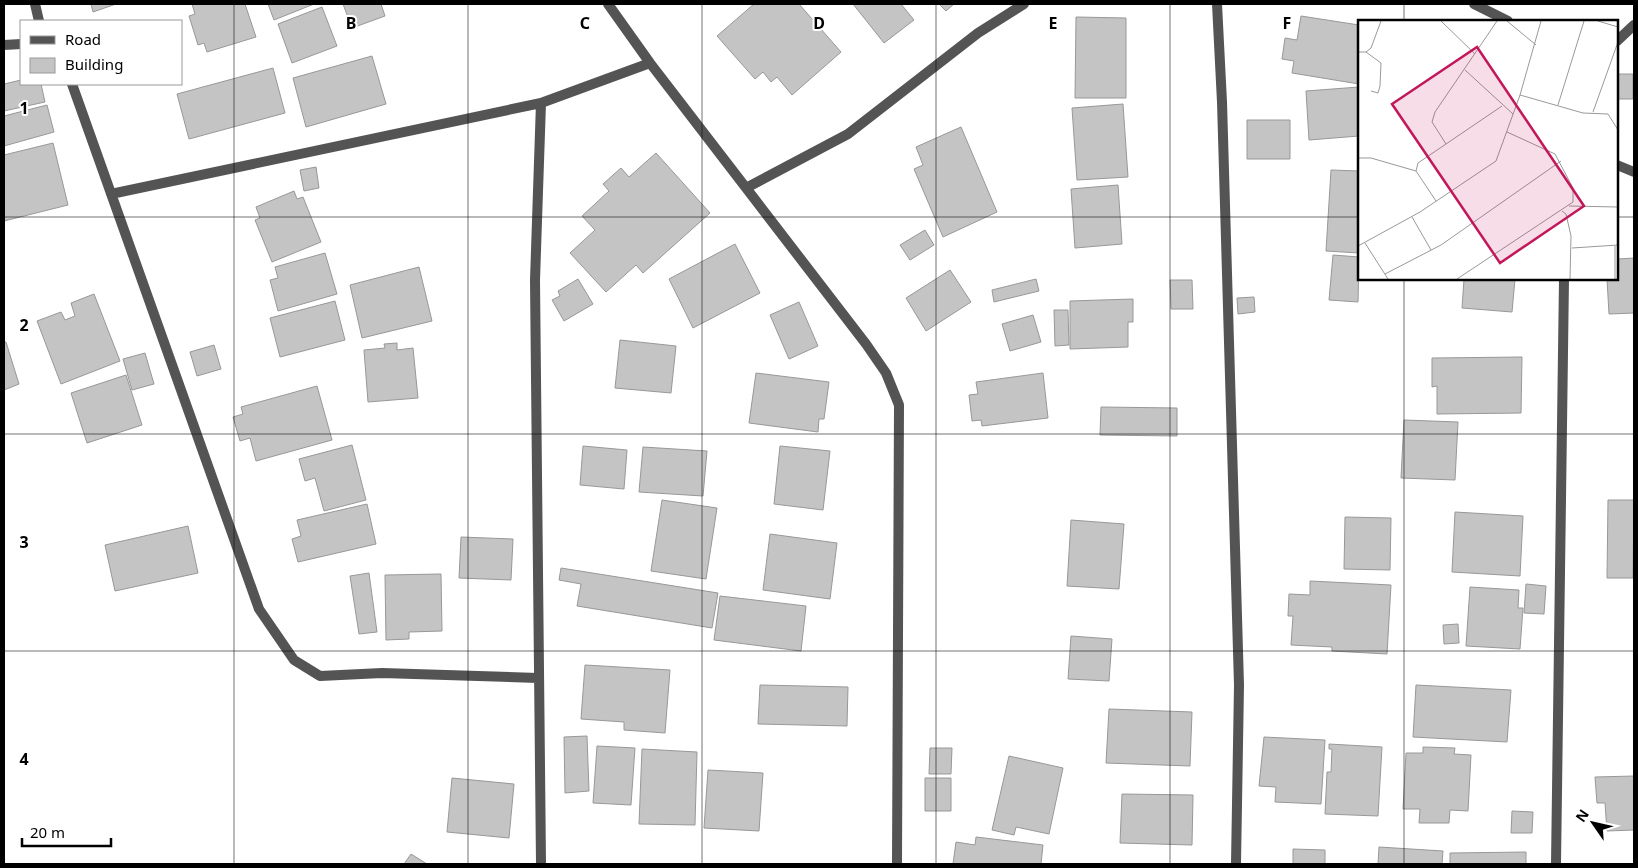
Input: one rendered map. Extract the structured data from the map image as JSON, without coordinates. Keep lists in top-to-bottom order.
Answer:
{
  "legend": ["Road", "Building"],
  "scale_bar": "20 m",
  "north": "top left",
  "grid": {
    "columns": [
      "B",
      "C",
      "D",
      "E",
      "F"
    ],
    "rows": [
      "1",
      "2",
      "3",
      "4"
    ]
  }
}
